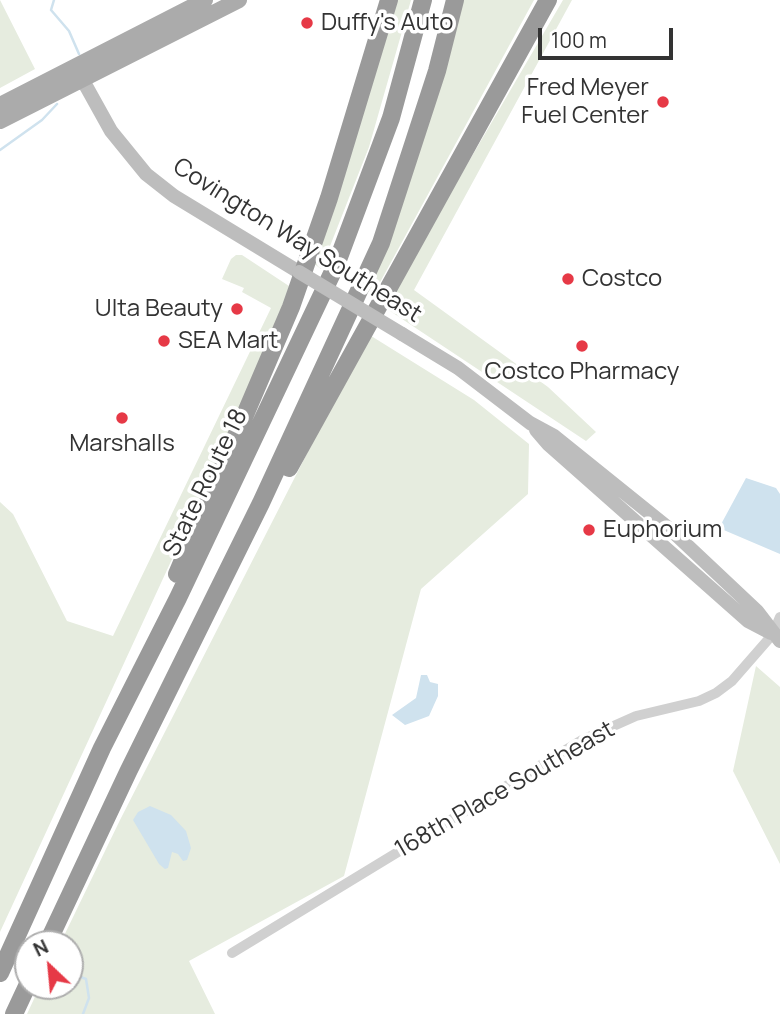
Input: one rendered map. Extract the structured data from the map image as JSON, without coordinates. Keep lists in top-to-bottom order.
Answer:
{
  "streets": {
    "highway": ["State Route 18"],
    "street": ["Covington Way Southeast", "168th Place Southeast"]
  },
  "crossings": [
    ["Covington Way Southeast", "168th Place Southeast"]
  ],
  "places": [
    "Duffy's Auto",
    "Fred Meyer Fuel Center",
    "Costco",
    "Ulta Beauty",
    "SEA Mart",
    "Costco Pharmacy",
    "Marshalls",
    "Euphorium"
  ],
  "scale_bar": "100 m",
  "north": "top left"
}
